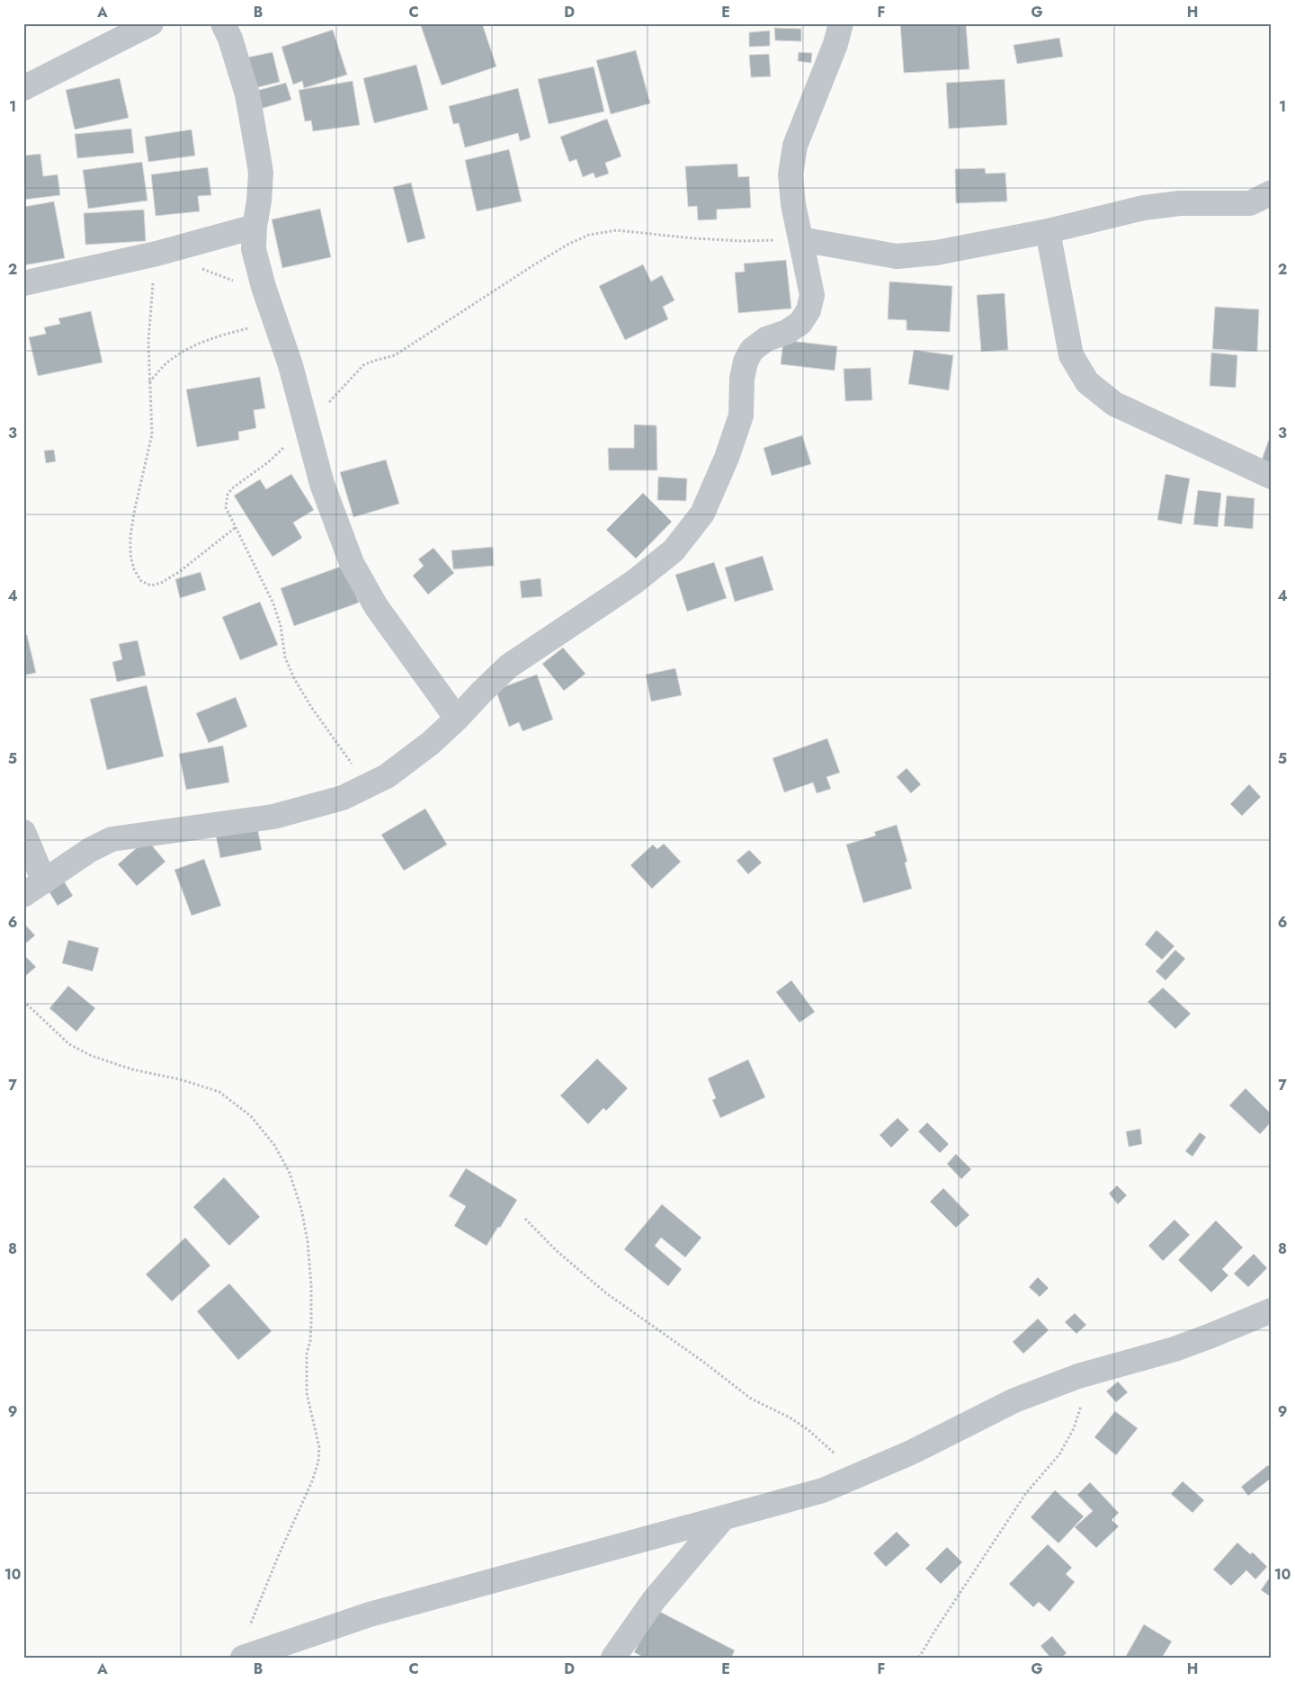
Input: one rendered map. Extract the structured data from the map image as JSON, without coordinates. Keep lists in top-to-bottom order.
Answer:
{
  "grid": {
    "columns": [
      "A",
      "B",
      "C",
      "D",
      "E",
      "F",
      "G",
      "H"
    ],
    "rows": [
      "1",
      "2",
      "3",
      "4",
      "5",
      "6",
      "7",
      "8",
      "9",
      "10"
    ]
  }
}
